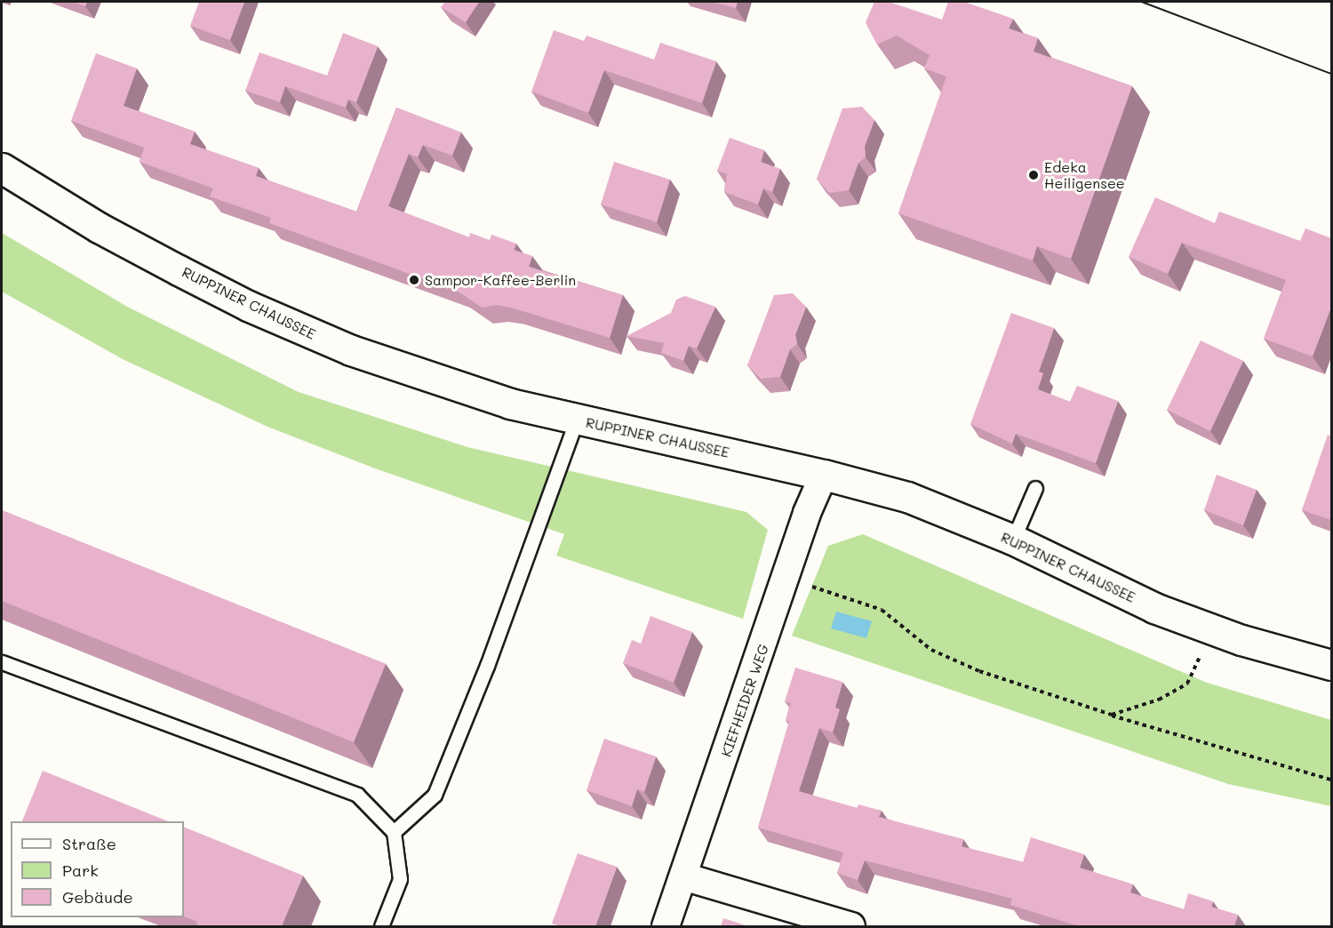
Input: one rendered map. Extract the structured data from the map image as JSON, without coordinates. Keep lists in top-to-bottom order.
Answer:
{
  "streets": {
    "main road": ["RUPPINER CHAUSSEE"],
    "street": ["KIEFHEIDER WEG"]
  },
  "crossings": [
    ["RUPPINER CHAUSSEE", "KIEFHEIDER WEG"]
  ],
  "places": ["Edeka Heiligensee", "Sampor-Kaffee-Berlin"],
  "legend": ["Straße", "Park", "Gebäude"]
}
